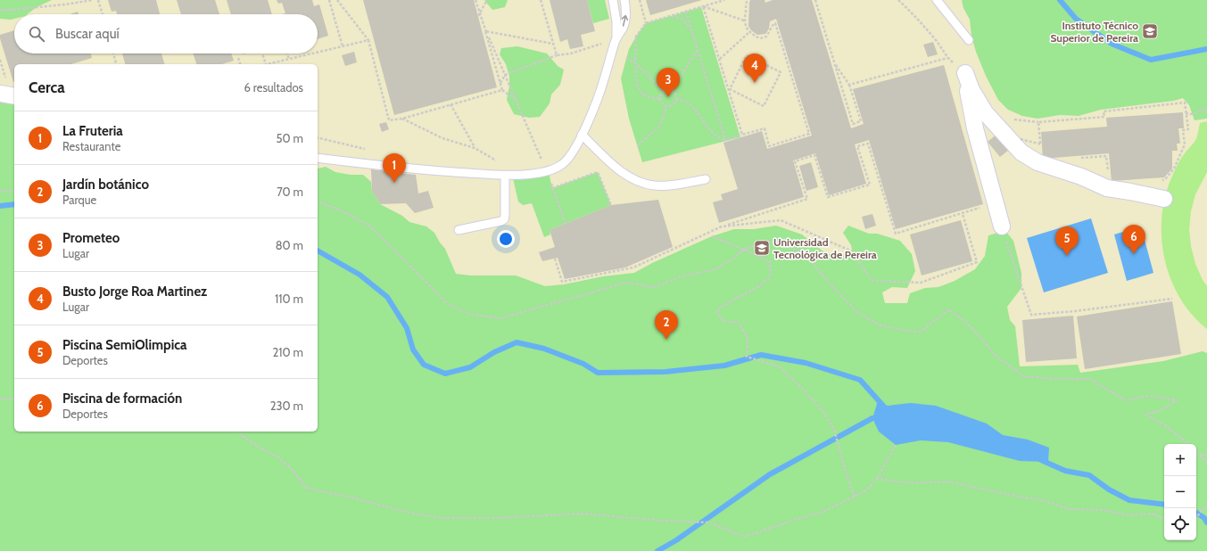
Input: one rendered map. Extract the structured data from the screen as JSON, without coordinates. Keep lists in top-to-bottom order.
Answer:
{
  "places": {
    "school or university": ["Instituto Técnico Superior de Pereira", "Universidad Tecnológica de Pereira"]
  },
  "page": {
    "search": "Buscar aquí",
    "pins": [
      "4",
      "3",
      "1",
      "6",
      "5",
      "2"
    ],
    "heading": ["Cerca", "6 resultados"],
    "list": [
      {
        "mark": "1",
        "name": "La Fruteria",
        "note": "Restaurante",
        "value": "50 m"
      },
      {
        "mark": "2",
        "name": "Jardín botánico",
        "note": "Parque",
        "value": "70 m"
      },
      {
        "mark": "3",
        "name": "Prometeo",
        "note": "Lugar",
        "value": "80 m"
      },
      {
        "mark": "4",
        "name": "Busto Jorge Roa Martinez",
        "note": "Lugar",
        "value": "110 m"
      },
      {
        "mark": "5",
        "name": "Piscina SemiOlimpica",
        "note": "Deportes",
        "value": "210 m"
      },
      {
        "mark": "6",
        "name": "Piscina de formación",
        "note": "Deportes",
        "value": "230 m"
      }
    ],
    "map_buttons": ["+", "−"]
  }
}
